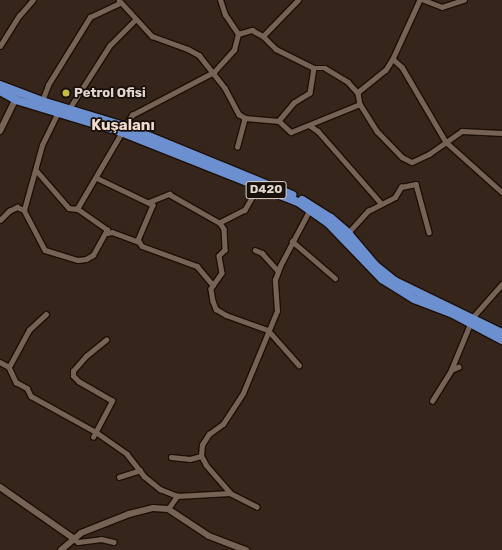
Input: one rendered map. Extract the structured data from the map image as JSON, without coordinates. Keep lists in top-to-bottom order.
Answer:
{
  "streets": {
    "highway": ["D420"]
  },
  "districts": ["Kuşalanı"],
  "places": ["Petrol Ofisi"]
}
